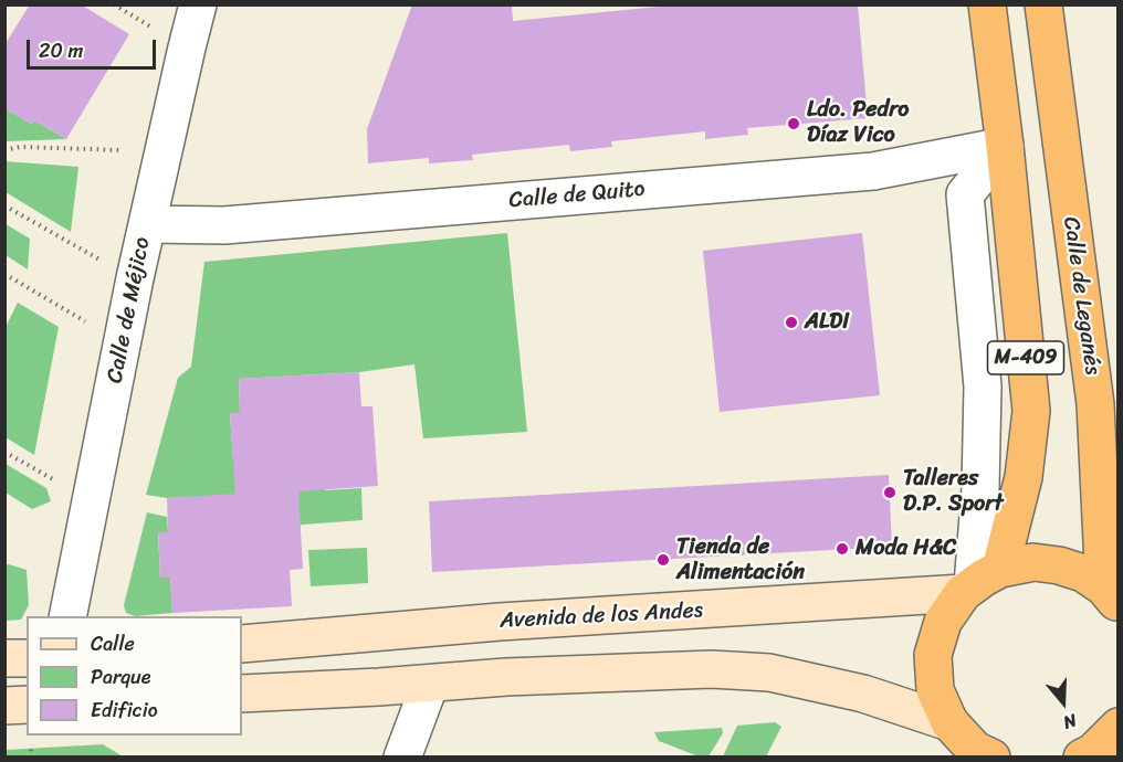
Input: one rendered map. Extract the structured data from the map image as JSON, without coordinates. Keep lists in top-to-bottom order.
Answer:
{
  "streets": {
    "highway": ["Calle de Leganés", "M-409"],
    "main road": ["Avenida de los Andes"],
    "street": ["Calle de Quito", "Calle de Méjico"]
  },
  "crossings": [
    ["Calle de Quito", "Calle de Méjico"],
    ["Calle de Quito", "M-409"],
    ["Calle de Leganés", "M-409"],
    ["M-409", "Avenida de los Andes"]
  ],
  "places": [
    "Ldo. Pedro Díaz Vico",
    "ALDI",
    "Talleres D.P. Sport",
    "Moda H&C",
    "Tienda de Alimentación"
  ],
  "legend": ["Calle", "Parque", "Edificio"],
  "scale_bar": "20 m",
  "north": "bottom"
}
